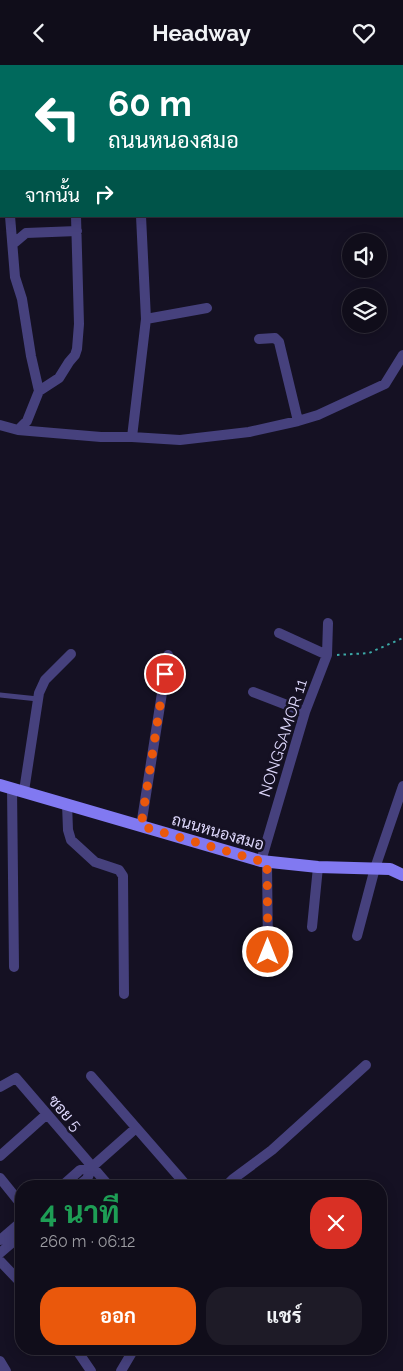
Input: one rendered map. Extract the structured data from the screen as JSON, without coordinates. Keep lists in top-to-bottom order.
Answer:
{
  "streets": {
    "street": ["NONGSAMOR 11", "ถนนหนองสมอ", "ซอย 5"]
  },
  "crossings": [
    ["NONGSAMOR 11", "ถนนหนองสมอ"]
  ],
  "page": {
    "header": "Headway",
    "turn": ["60 m", "ถนนหนองสมอ"],
    "then": "จากนั้น",
    "heading": ["4 นาที", "260 m · 06:12"],
    "buttons": ["ออก", "แชร์"]
  }
}
